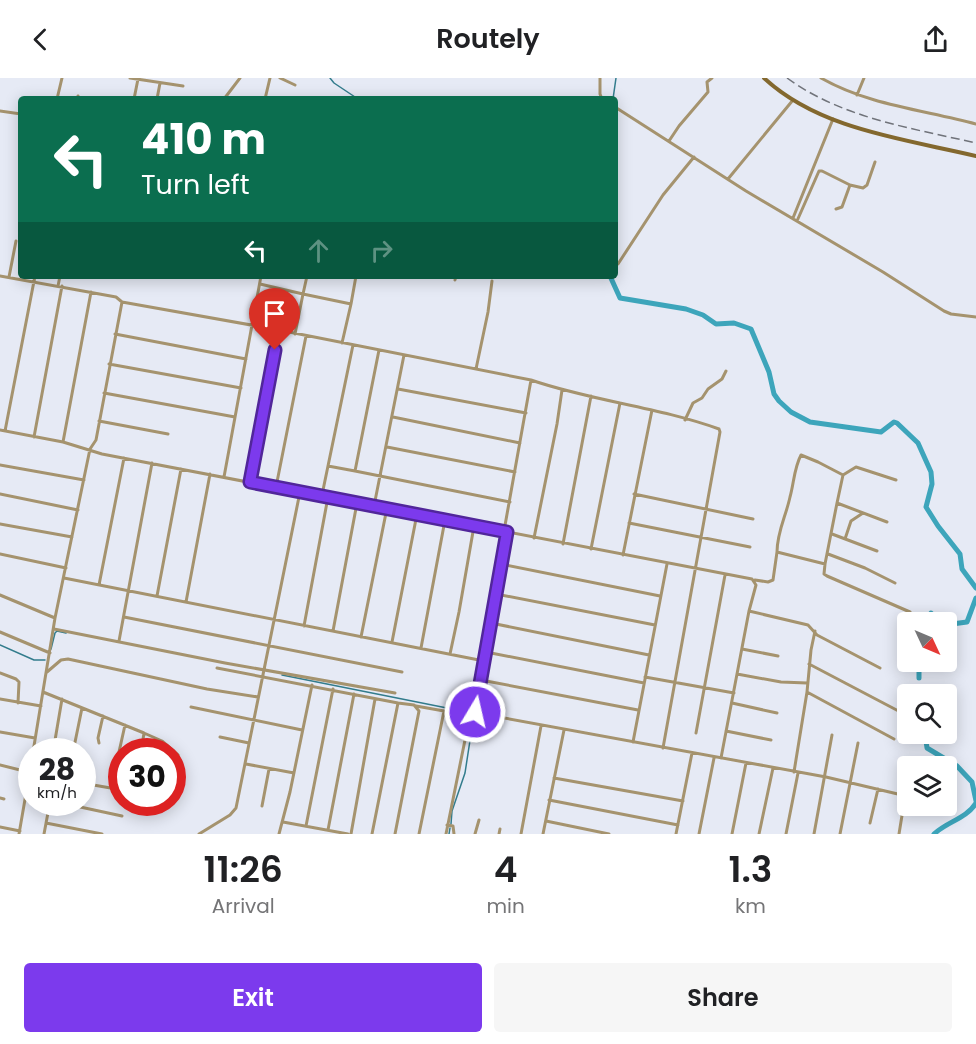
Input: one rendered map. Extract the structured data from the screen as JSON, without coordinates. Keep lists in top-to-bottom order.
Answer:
{
  "north": "bottom right",
  "page": {
    "header": "Routely",
    "turn": ["410 m", "Turn left"],
    "speed": "28 km/h",
    "limit": "30",
    "eta": [
      "11:26",
      "Arrival",
      "4",
      "min",
      "1.3",
      "km"
    ],
    "buttons": ["Exit", "Share"]
  }
}
